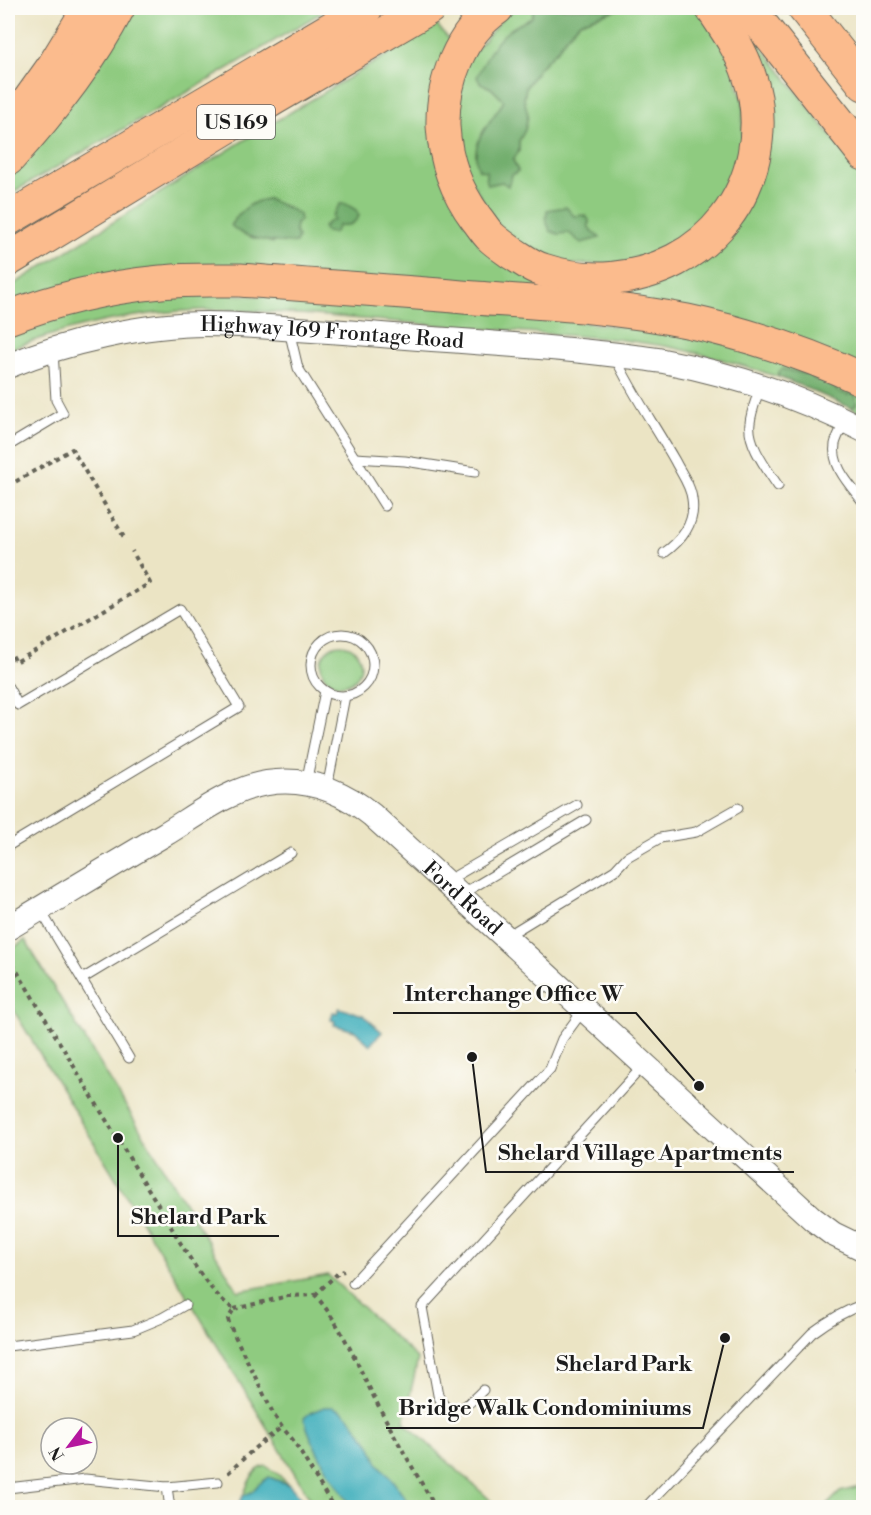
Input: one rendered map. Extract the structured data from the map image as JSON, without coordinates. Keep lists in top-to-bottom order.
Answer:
{
  "streets": {
    "highway": ["US 169"],
    "street": ["Highway 169 Frontage Road", "Ford Road"]
  },
  "districts": ["Shelard Park"],
  "places": [
    "Shelard Village Apartments",
    "Interchange Office W",
    "Shelard Park",
    "Bridge Walk Condominiums"
  ],
  "north": "bottom left"
}
